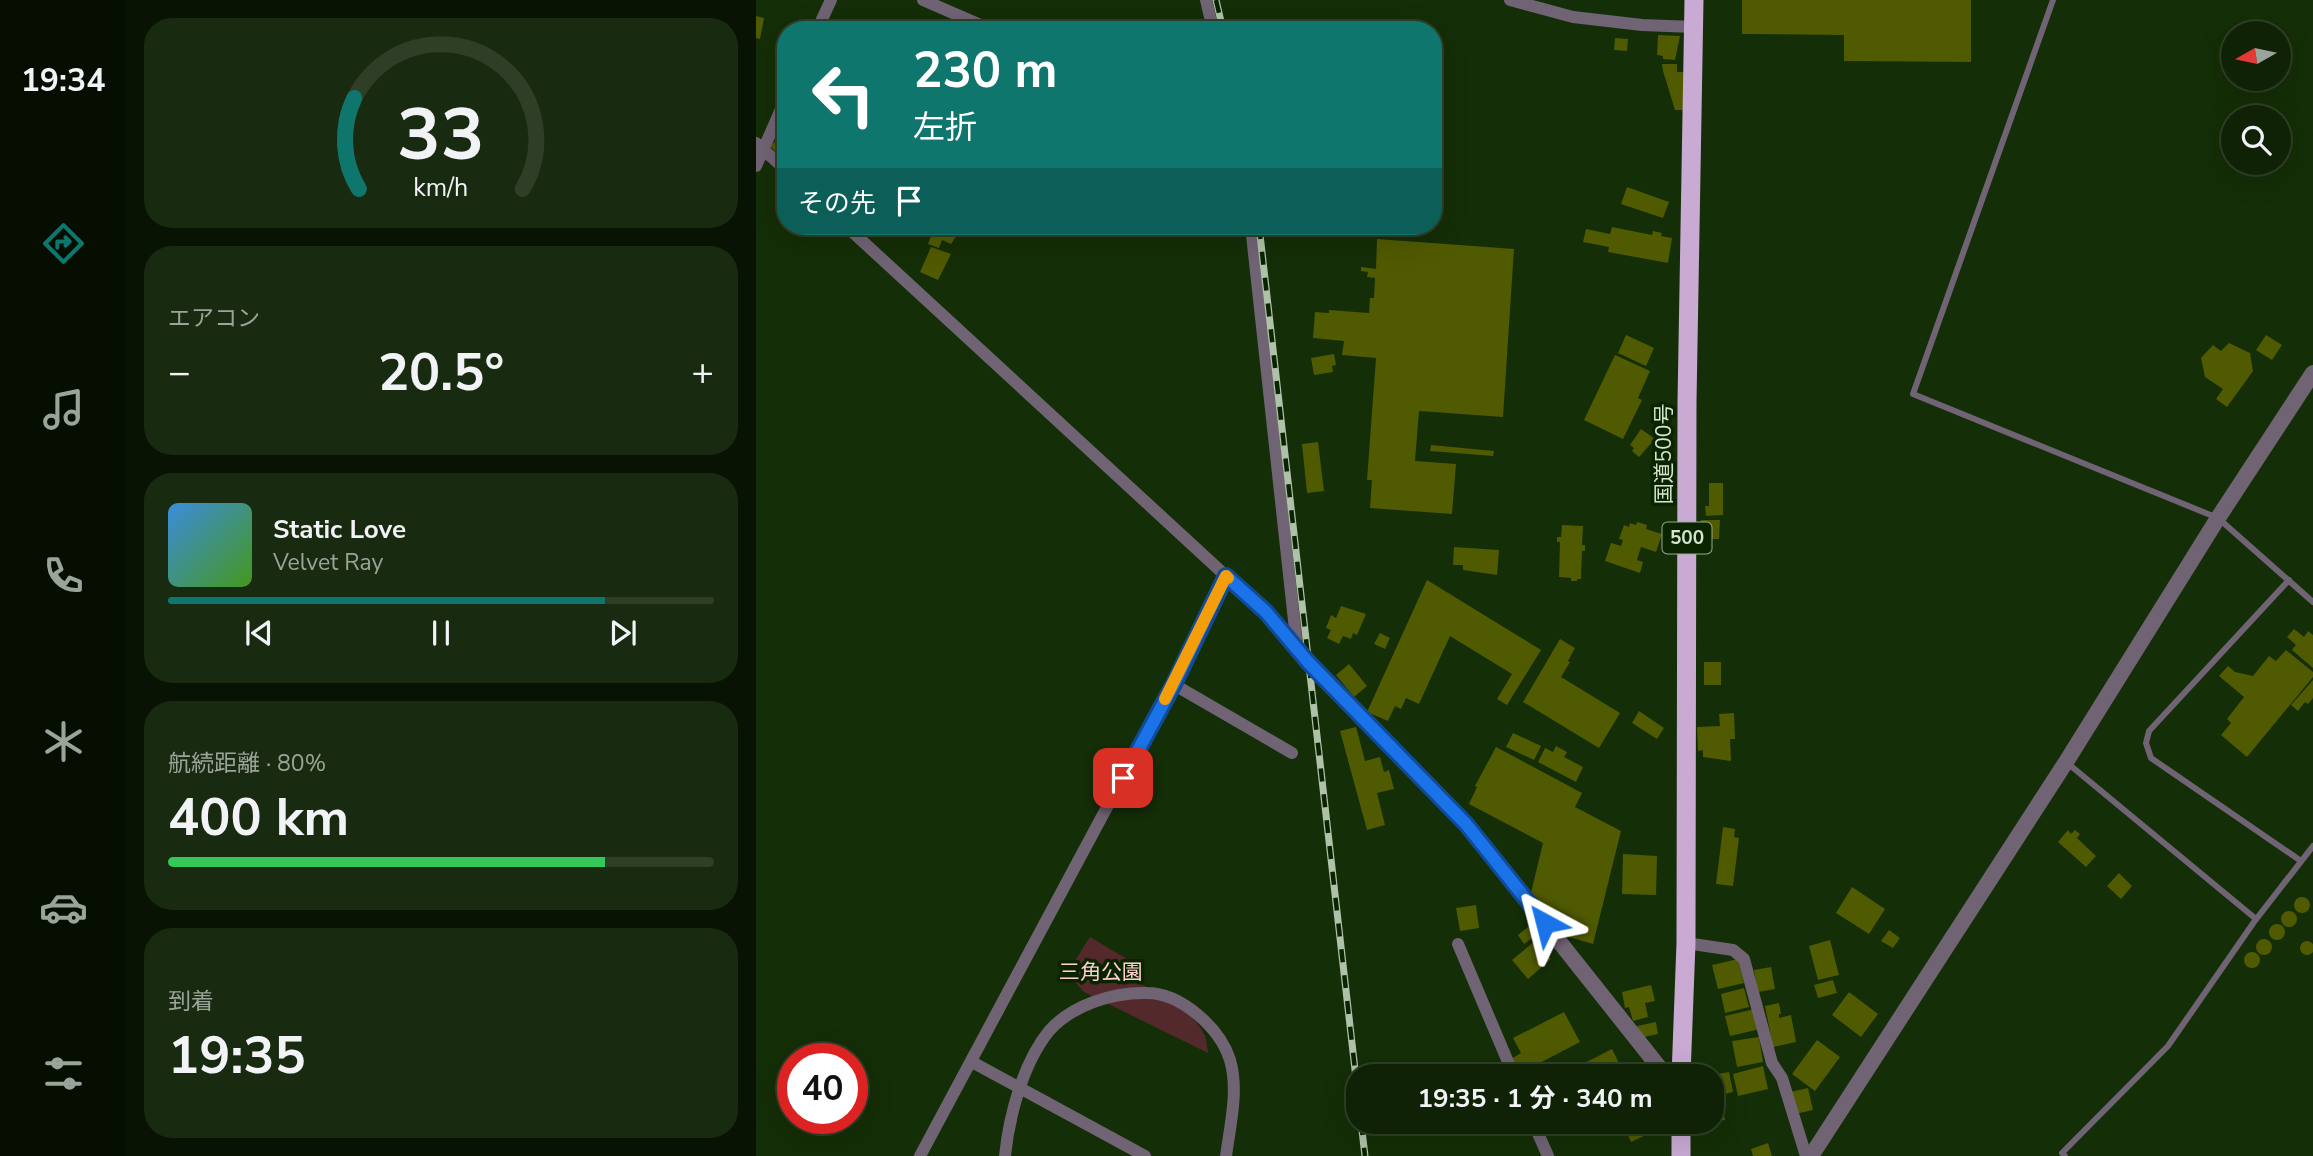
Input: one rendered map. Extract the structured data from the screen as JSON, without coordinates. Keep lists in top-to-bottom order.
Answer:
{
  "streets": {
    "highway": ["国道500号", "500"]
  },
  "parks": ["三角公園"],
  "north": "left",
  "page": {
    "tabs": "19:34",
    "turn": ["230 m", "左折"],
    "then": "その先",
    "tile": [
      "エアコン",
      ["航続距離 · 80%", "400 km"],
      ["到着", "19:35"]
    ],
    "heat": ["−", "20.5°", "+"],
    "song": ["Static Love", "Velvet Ray"],
    "limit": "40",
    "trip": "19:35 · 1 分 · 340 m",
    "gauge": ["33", "km/h"]
  }
}
